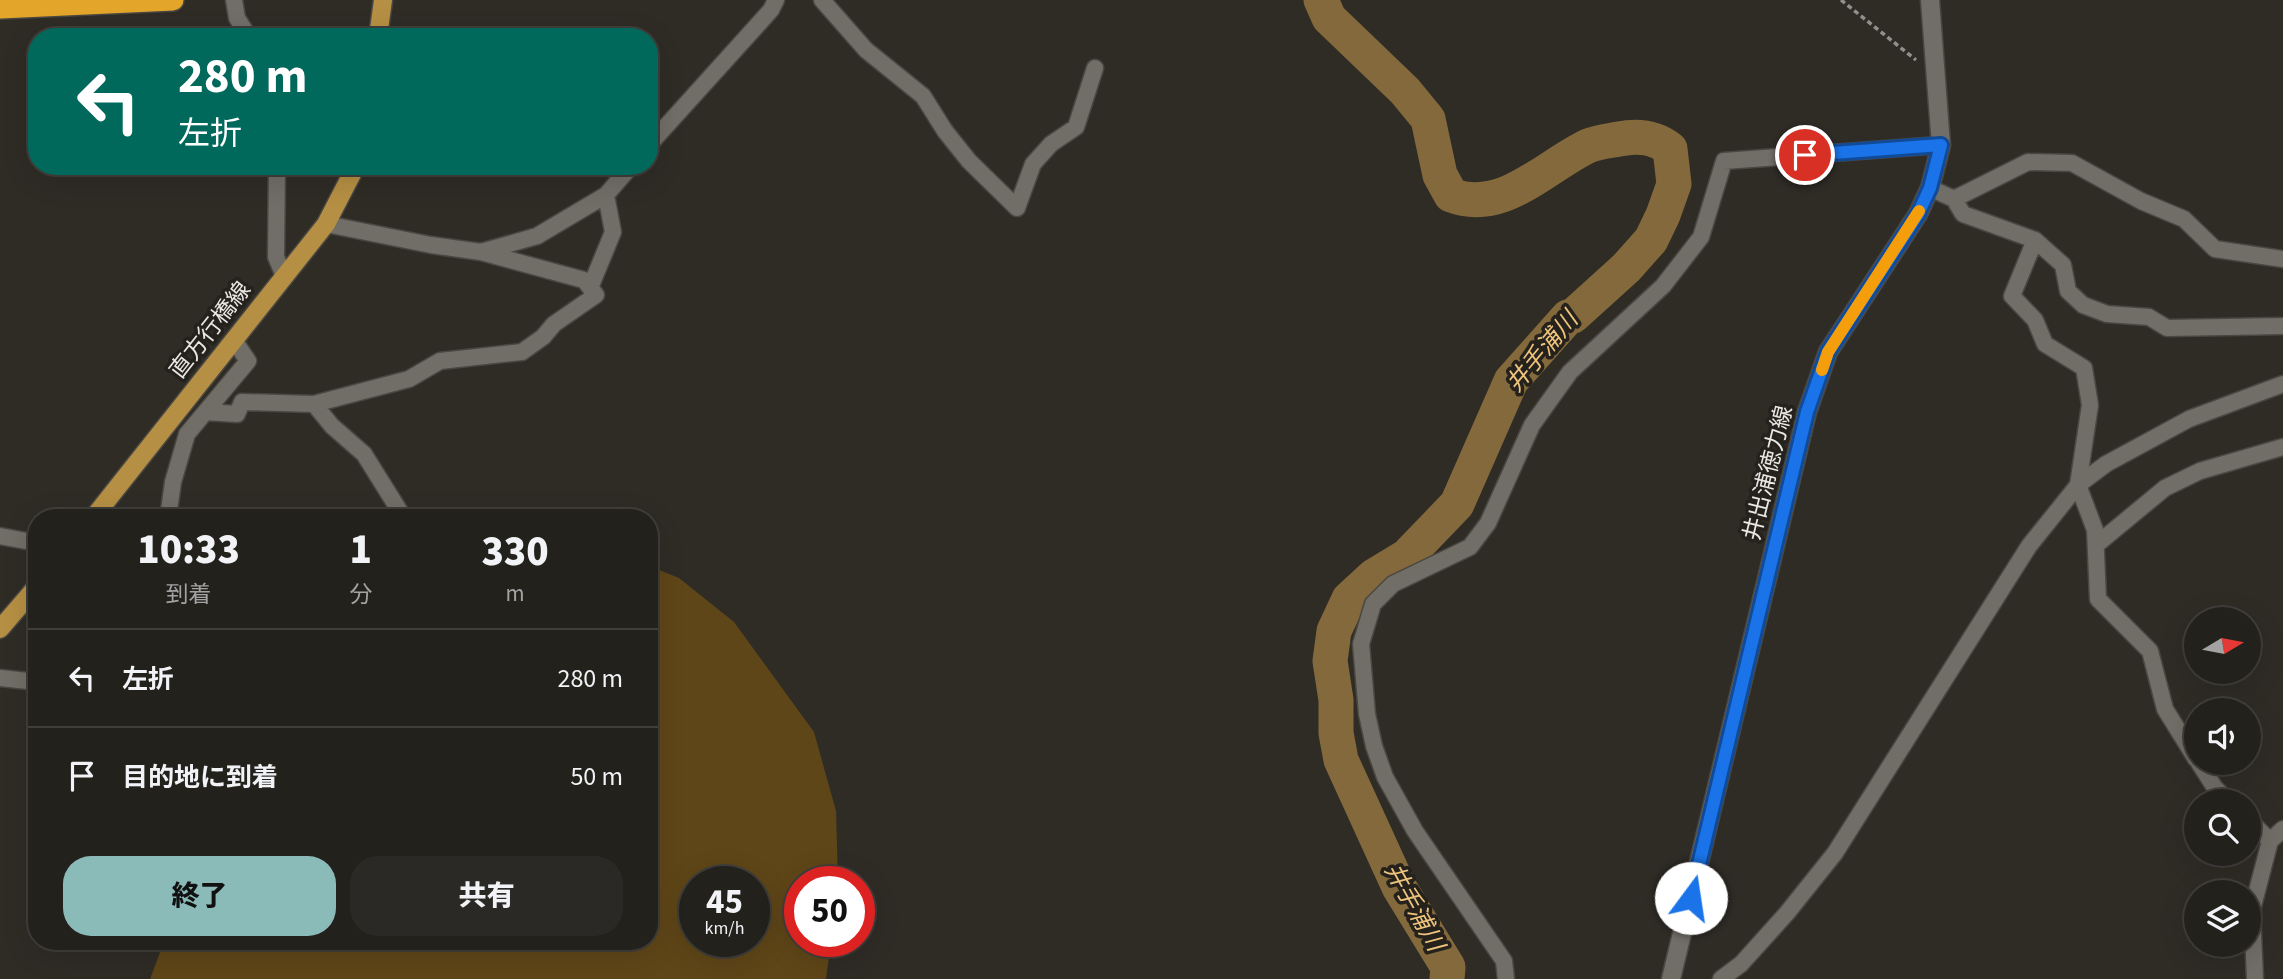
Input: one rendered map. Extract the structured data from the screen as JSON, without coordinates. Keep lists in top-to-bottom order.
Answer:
{
  "streets": {
    "main road": ["直方行橋線", "井出浦徳力線"]
  },
  "water": ["井手浦川"],
  "north": "right",
  "page": {
    "turn": ["280 m", "左折"],
    "eta": [
      "10:33",
      "到着",
      "1",
      "分",
      "330",
      "m"
    ],
    "list": [
      {
        "name": "左折",
        "value": "280 m"
      },
      {
        "name": "目的地に到着",
        "value": "50 m"
      }
    ],
    "buttons": ["終了", "共有"],
    "speed": "45 km/h",
    "limit": "50"
  }
}
